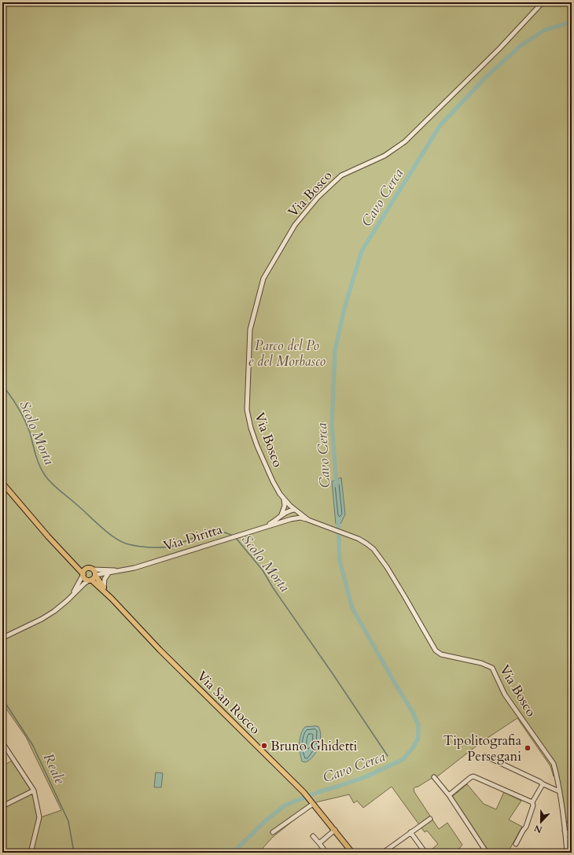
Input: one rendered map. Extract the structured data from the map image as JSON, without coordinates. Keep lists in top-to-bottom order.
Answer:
{
  "streets": {
    "main road": ["Via San Rocco"],
    "street": ["Via Bosco", "Via Diritta"]
  },
  "crossings": [
    ["Via Bosco", "Via Diritta"],
    ["Via Diritta", "Via San Rocco"]
  ],
  "water": ["Cavo Cerca", "Scolo Morta", "Reale"],
  "parks": ["Parco del Po e del Morbasco"],
  "places": ["Bruno Ghidetti", "Tipolitografia Persegani"],
  "north": "bottom"
}
